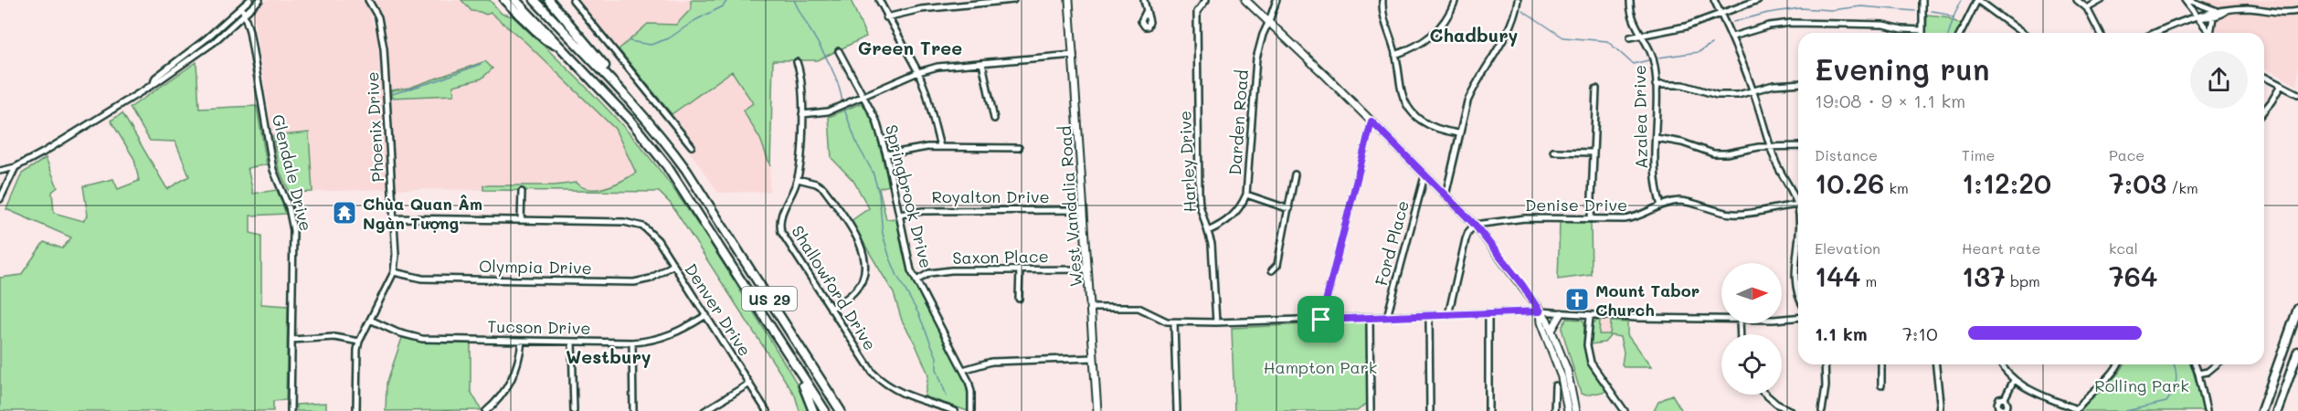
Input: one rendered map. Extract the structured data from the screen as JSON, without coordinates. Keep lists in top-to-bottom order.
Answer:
{
  "streets": {
    "highway": ["US 29"],
    "main road": ["West Vandalia Road"],
    "street": [
      "Azalea Drive",
      "Darden Road",
      "Phoenix Drive",
      "Harley Drive",
      "Glendale Drive",
      "Springbrook Drive",
      "Royalton Drive",
      "Denise Drive",
      "Ford Place",
      "Saxon Place",
      "Olympia Drive",
      "Shallowford Drive",
      "Denver Drive",
      "Tucson Drive"
    ]
  },
  "crossings": [
    ["Azalea Drive", "Denise Drive"],
    ["Darden Road", "Harley Drive"],
    ["Phoenix Drive", "Olympia Drive"],
    ["Phoenix Drive", "Tucson Drive"],
    ["Springbrook Drive", "Royalton Drive"],
    ["Springbrook Drive", "Saxon Place"],
    ["Royalton Drive", "West Vandalia Road"],
    ["West Vandalia Road", "Saxon Place"],
    ["Olympia Drive", "Denver Drive"],
    ["Denver Drive", "Tucson Drive"]
  ],
  "districts": ["Chadbury", "Green Tree", "Westbury"],
  "parks": ["Hampton Park", "Rolling Park"],
  "places": {
    "temple": ["Chùa Quan Âm Ngàn Tượng"],
    "church": ["Mount Tabor Church"]
  },
  "north": "right",
  "page": {
    "heading": ["Evening run", "19:08 · 9 × 1.1 km"],
    "stats": [
      ["Distance", "10.26 km"],
      ["Time", "1:12:20"],
      ["Pace", "7:03 /km"],
      ["Elevation", "144 m"],
      ["Heart rate", "137 bpm"],
      ["kcal", "764"]
    ],
    "list": [
      {
        "name": "1.1 km",
        "note": "7:10"
      }
    ]
  }
}
